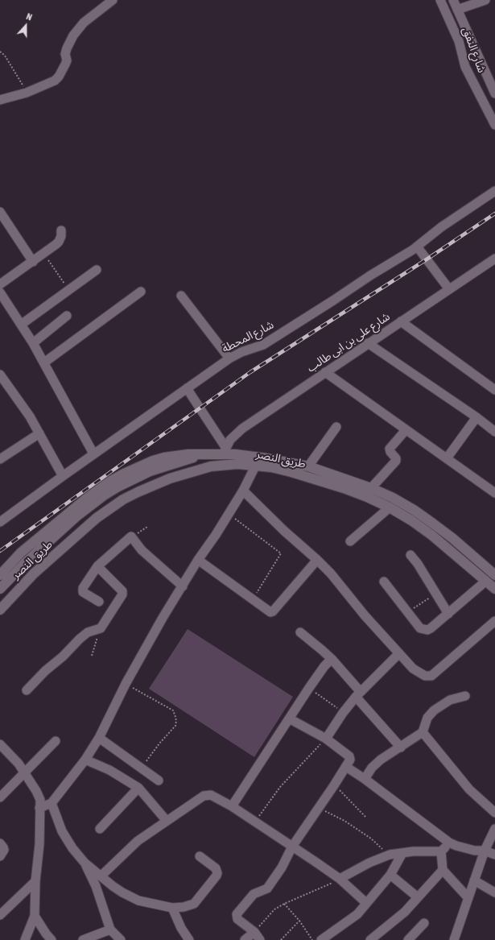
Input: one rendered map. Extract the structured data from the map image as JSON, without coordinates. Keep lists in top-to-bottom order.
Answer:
{
  "streets": {
    "street": [
      "شارع النفق",
      "شارع المحطة",
      "شارع على بن ابى طالب",
      "طريق النصر"
    ]
  },
  "crossings": [
    ["شارع على بن ابى طالب", "طريق النصر"]
  ],
  "north": "top"
}
